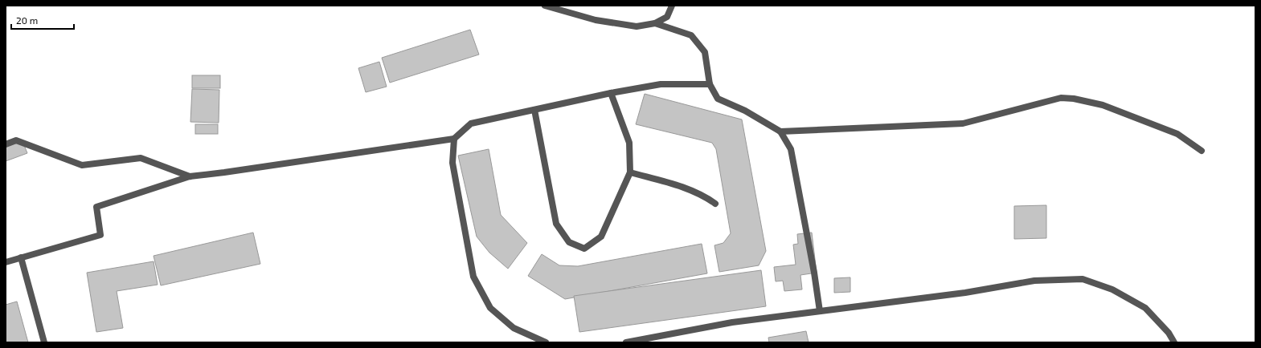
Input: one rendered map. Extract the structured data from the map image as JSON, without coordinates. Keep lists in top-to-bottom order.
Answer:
{
  "scale_bar": "20 m"
}
